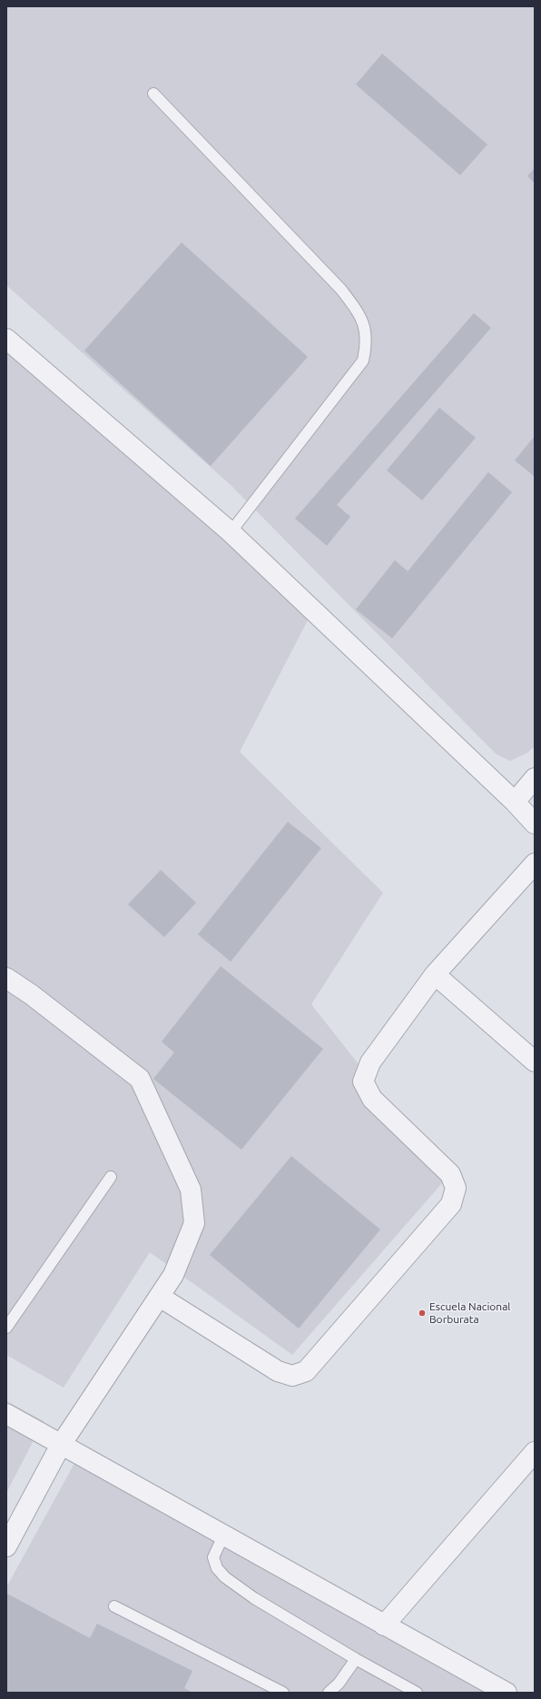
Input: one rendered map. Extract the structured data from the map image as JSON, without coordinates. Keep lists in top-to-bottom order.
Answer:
{
  "places": ["Escuela Nacional Borburata"]
}
